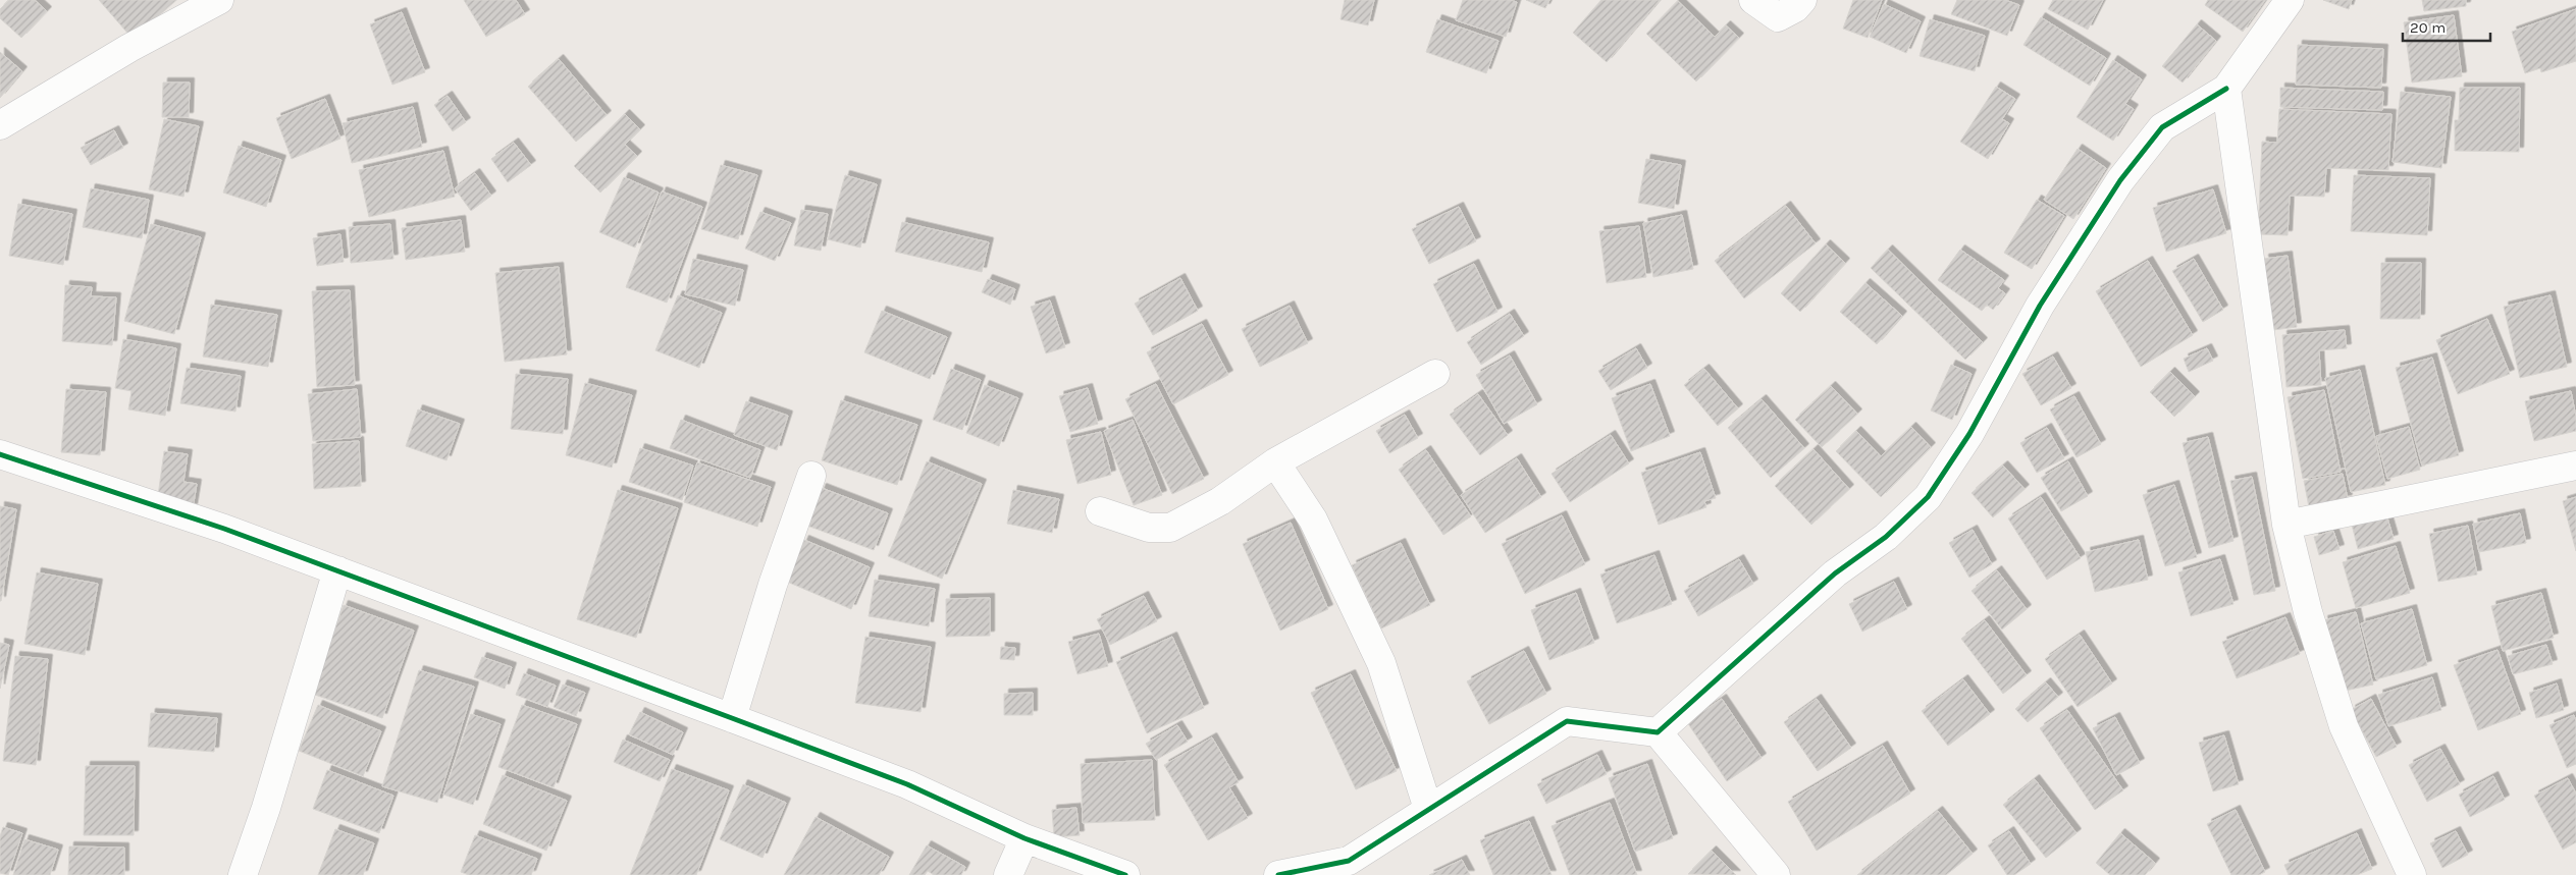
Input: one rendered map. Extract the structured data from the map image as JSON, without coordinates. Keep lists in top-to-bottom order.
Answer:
{
  "scale_bar": "20 m"
}
